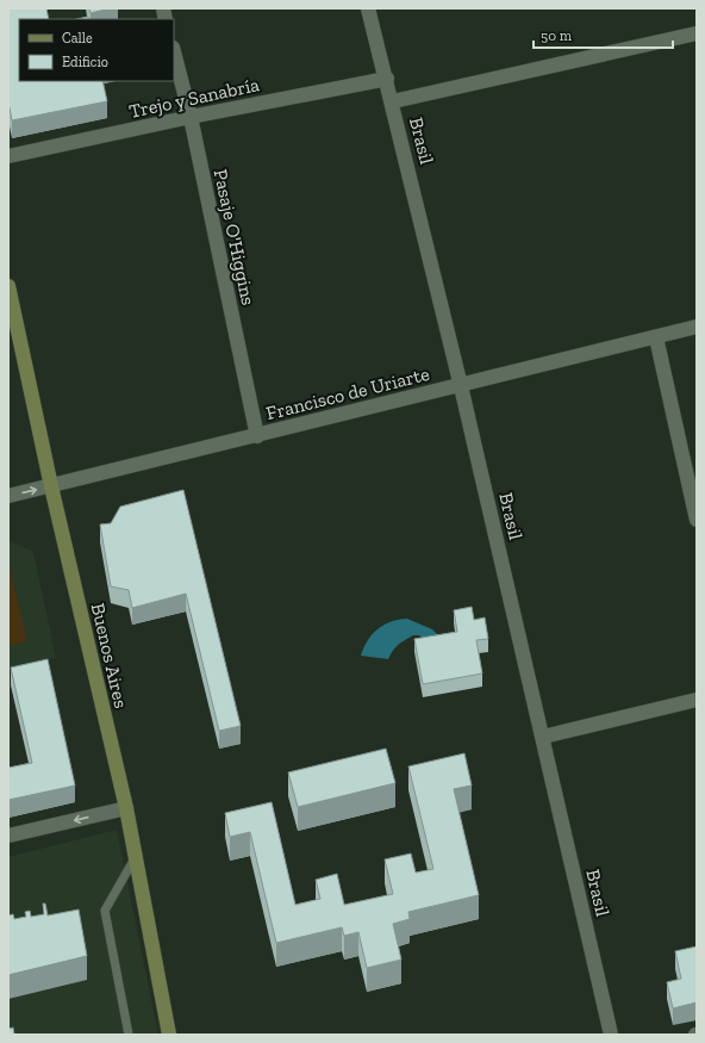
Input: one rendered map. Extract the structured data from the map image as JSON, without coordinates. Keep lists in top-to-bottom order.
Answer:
{
  "streets": {
    "main road": ["Buenos Aires"],
    "street": [
      "Trejo y Sanabría",
      "Brasil",
      "Pasaje O'Higgins",
      "Francisco de Uriarte"
    ]
  },
  "crossings": [
    ["Trejo y Sanabría", "Brasil"],
    ["Trejo y Sanabría", "Pasaje O'Higgins"],
    ["Brasil", "Francisco de Uriarte"],
    ["Pasaje O'Higgins", "Francisco de Uriarte"],
    ["Francisco de Uriarte", "Buenos Aires"]
  ],
  "legend": ["Calle", "Edificio"],
  "scale_bar": "50 m"
}
